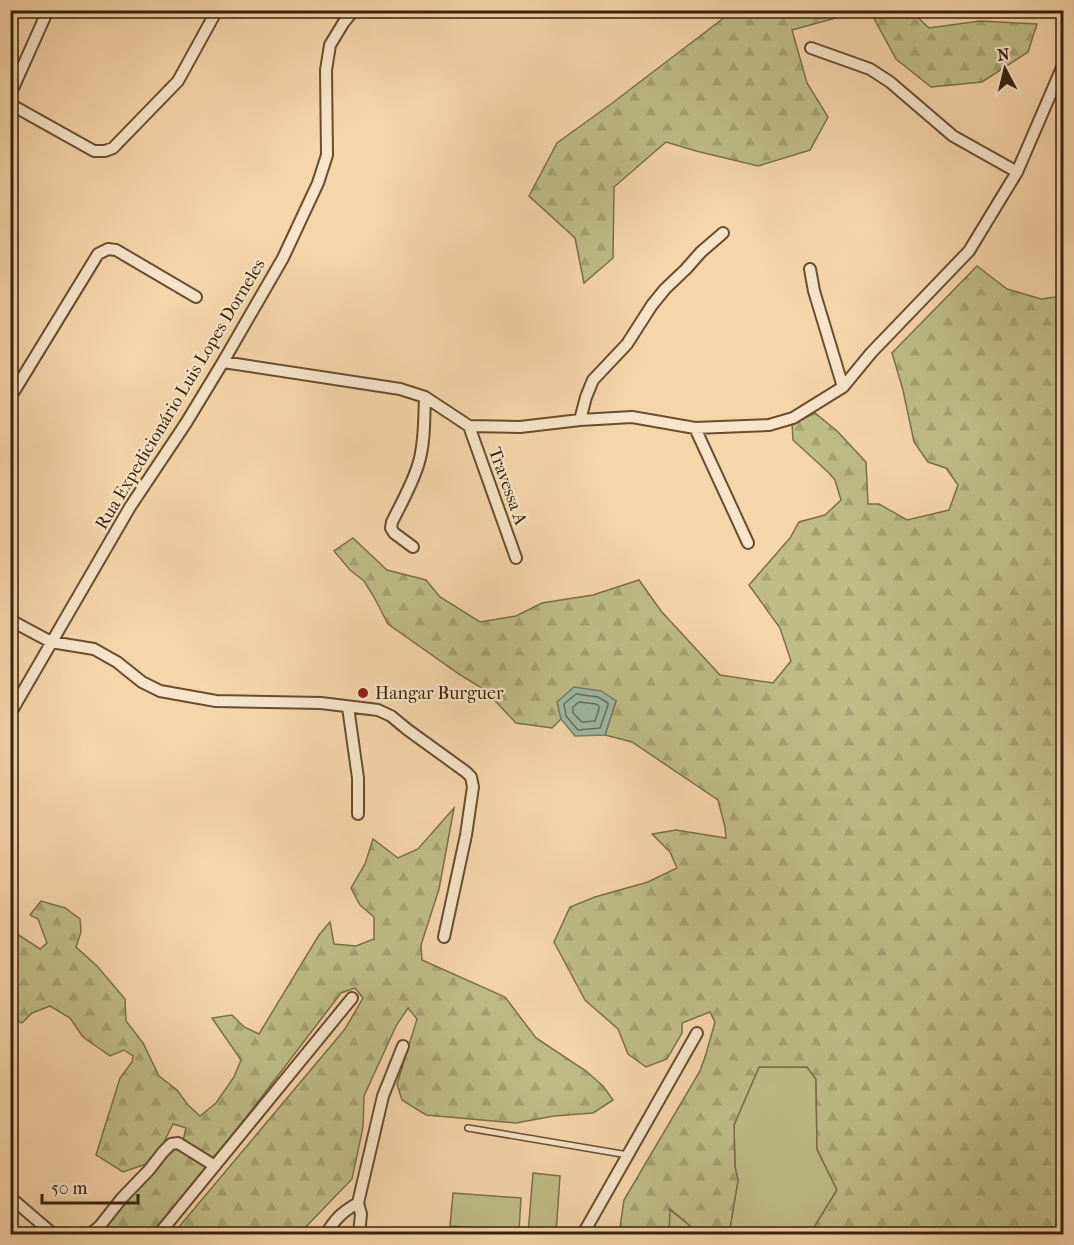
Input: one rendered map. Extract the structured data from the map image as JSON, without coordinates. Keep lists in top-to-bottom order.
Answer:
{
  "streets": {
    "street": ["Rua Expedicionário Luis Lopes Dorneles", "Travessa A"]
  },
  "places": ["Hangar Burguer"],
  "scale_bar": "50 m",
  "north": "top"
}
